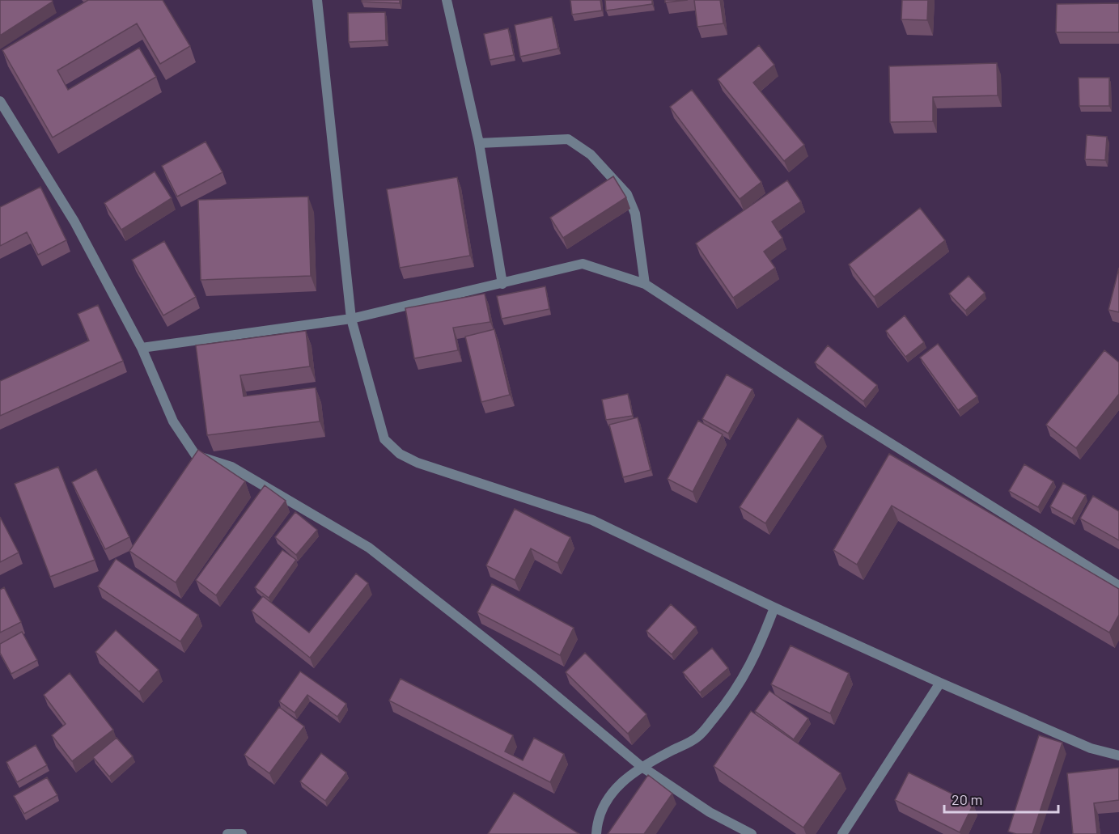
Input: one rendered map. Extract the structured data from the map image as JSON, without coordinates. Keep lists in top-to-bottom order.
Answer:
{
  "scale_bar": "20 m"
}
